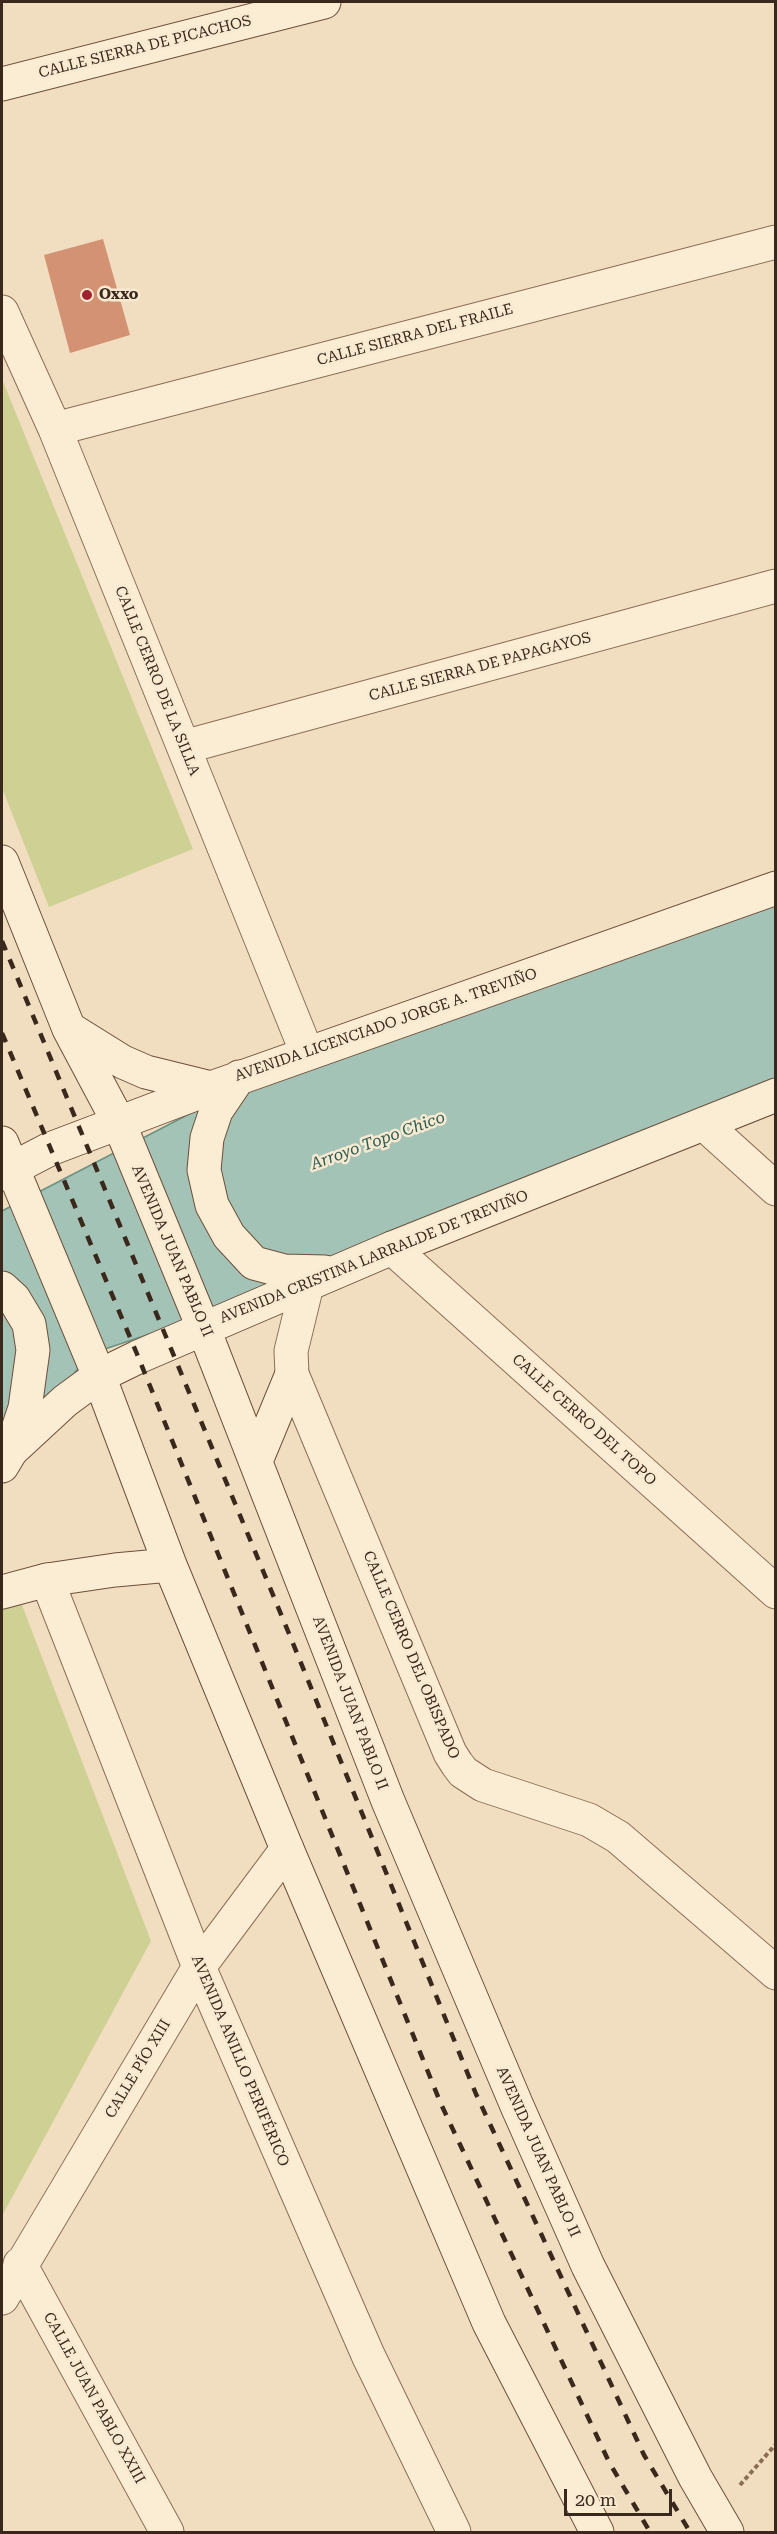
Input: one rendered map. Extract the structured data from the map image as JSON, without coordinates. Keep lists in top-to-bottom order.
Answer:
{
  "streets": {
    "street": [
      "CALLE SIERRA DE PICACHOS",
      "CALLE SIERRA DEL FRAILE",
      "CALLE SIERRA DE PAPAGAYOS",
      "CALLE CERRO DE LA SILLA",
      "AVENIDA LICENCIADO JORGE A. TREVIÑO",
      "AVENIDA JUAN PABLO II",
      "AVENIDA CRISTINA LARRALDE DE TREVIÑO",
      "CALLE CERRO DEL TOPO",
      "CALLE CERRO DEL OBISPADO",
      "AVENIDA ANILLO PERIFÉRICO",
      "CALLE PÍO XIII",
      "CALLE JUAN PABLO XXIII"
    ]
  },
  "crossings": [
    ["CALLE SIERRA DEL FRAILE", "CALLE CERRO DE LA SILLA"],
    ["CALLE SIERRA DE PAPAGAYOS", "CALLE CERRO DE LA SILLA"],
    ["CALLE CERRO DE LA SILLA", "AVENIDA LICENCIADO JORGE A. TREVIÑO"],
    ["AVENIDA LICENCIADO JORGE A. TREVIÑO", "AVENIDA JUAN PABLO II"],
    ["AVENIDA JUAN PABLO II", "AVENIDA CRISTINA LARRALDE DE TREVIÑO"],
    ["AVENIDA CRISTINA LARRALDE DE TREVIÑO", "CALLE CERRO DEL TOPO"],
    ["AVENIDA CRISTINA LARRALDE DE TREVIÑO", "CALLE CERRO DEL OBISPADO"],
    ["AVENIDA ANILLO PERIFÉRICO", "CALLE PÍO XIII"],
    ["CALLE PÍO XIII", "CALLE JUAN PABLO XXIII"]
  ],
  "water": ["Arroyo Topo Chico"],
  "places": ["Oxxo"],
  "scale_bar": "20 m"
}
